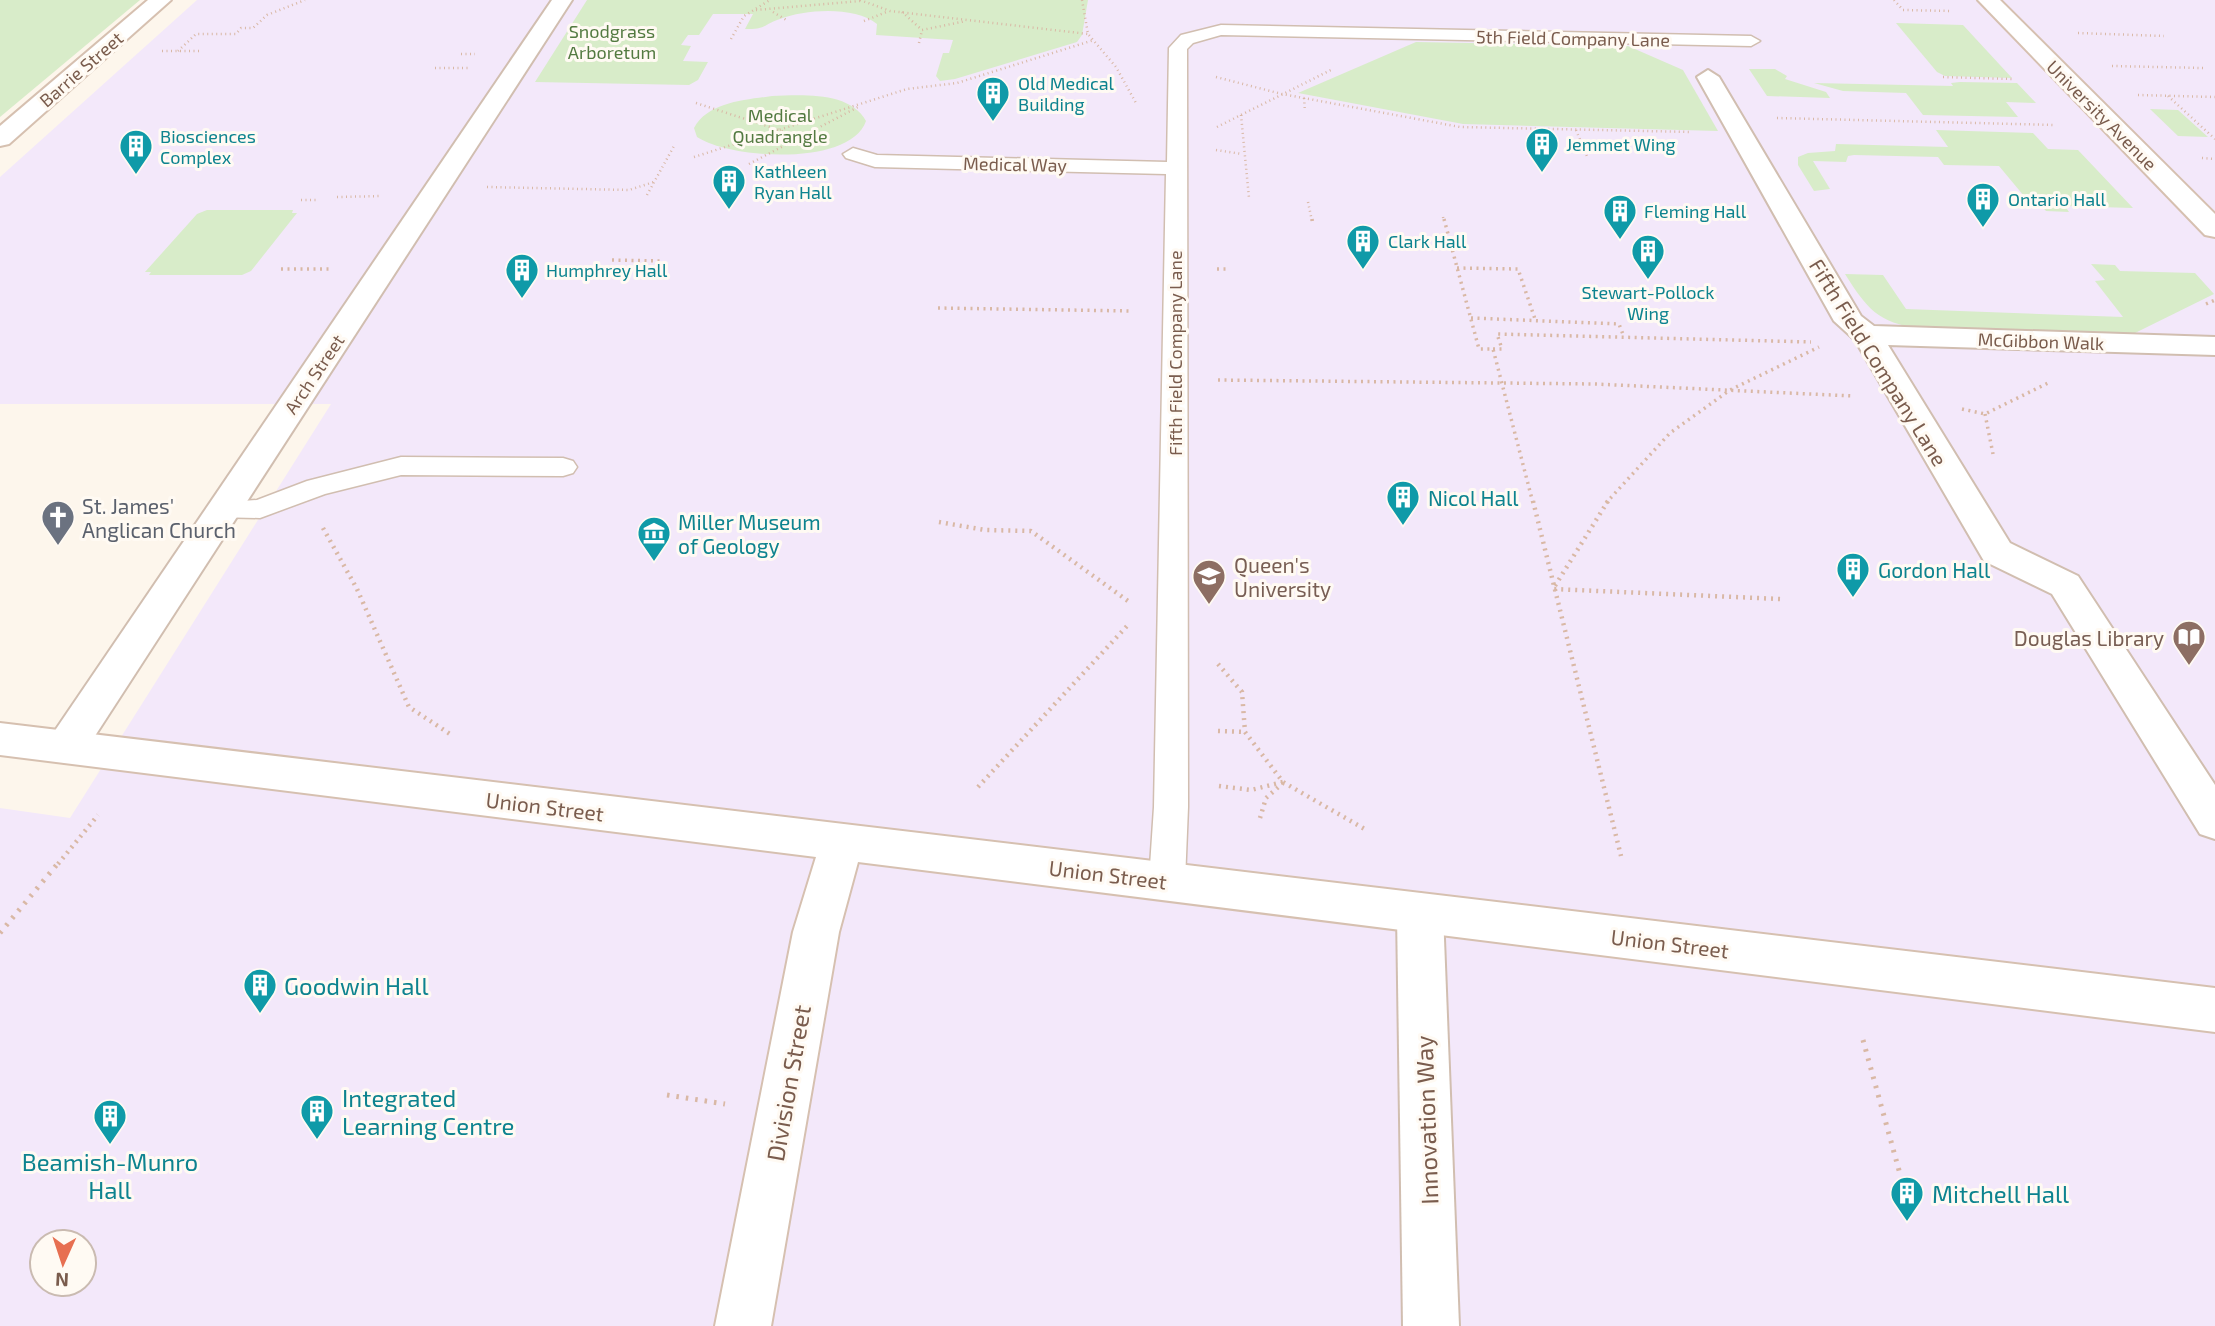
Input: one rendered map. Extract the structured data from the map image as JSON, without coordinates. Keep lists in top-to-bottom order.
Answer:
{
  "streets": {
    "street": [
      "Barrie Street",
      "University Avenue",
      "McGibbon Walk",
      "Fifth Field Company Lane",
      "Arch Street",
      "Union Street",
      "Division Street",
      "Innovation Way"
    ],
    "lane": ["5th Field Company Lane", "Medical Way"]
  },
  "crossings": [
    ["5th Field Company Lane", "Fifth Field Company Lane"],
    ["Medical Way", "Fifth Field Company Lane"],
    ["McGibbon Walk", "Fifth Field Company Lane"],
    ["Fifth Field Company Lane", "Union Street"],
    ["Arch Street", "Union Street"],
    ["Union Street", "Division Street"],
    ["Union Street", "Innovation Way"]
  ],
  "parks": ["Snodgrass Arboretum", "Medical Quadrangle"],
  "places": {
    "building": [
      "Old Medical Building",
      "Jemmet Wing",
      "Biosciences Complex",
      "Kathleen Ryan Hall",
      "Ontario Hall",
      "Fleming Hall",
      "Clark Hall",
      "Stewart-Pollock Wing",
      "Humphrey Hall",
      "Nicol Hall",
      "Gordon Hall",
      "Goodwin Hall",
      "Integrated Learning Centre",
      "Beamish-Munro Hall",
      "Mitchell Hall"
    ],
    "church": ["St. James' Anglican Church"],
    "museum": ["Miller Museum of Geology"],
    "school or university": ["Queen's University"],
    "library": ["Douglas Library"]
  },
  "north": "bottom"
}
